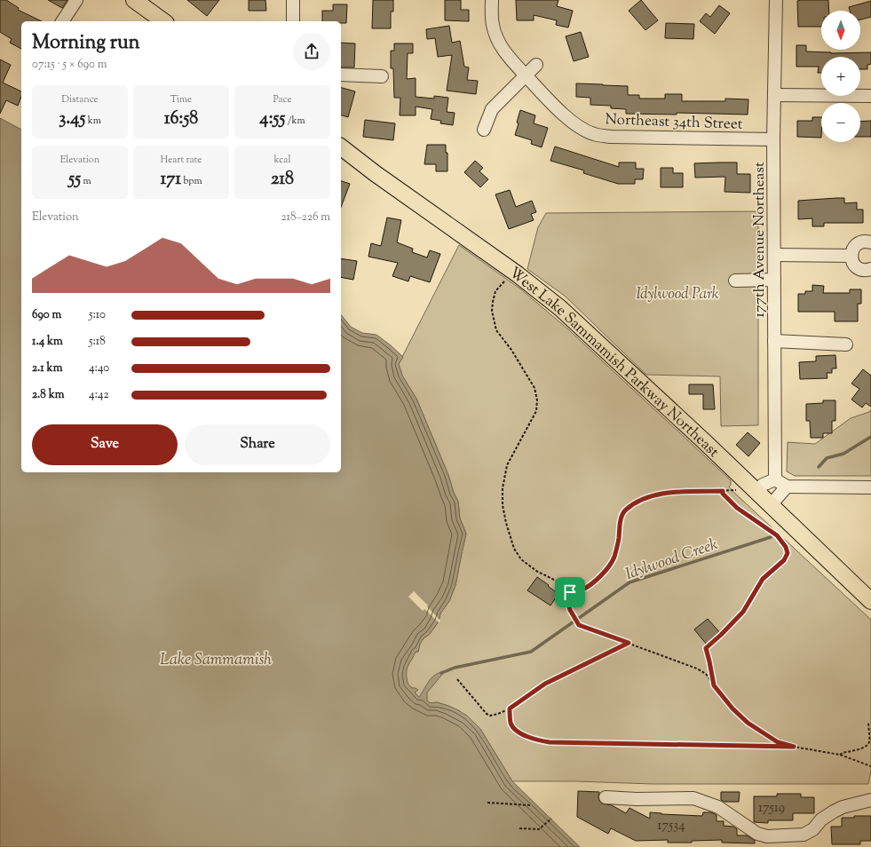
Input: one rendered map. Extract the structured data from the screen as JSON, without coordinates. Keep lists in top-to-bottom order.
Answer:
{
  "streets": {
    "main road": ["West Lake Sammamish Parkway Northeast"],
    "street": ["Northeast 34th Street", "177th Avenue Northeast"]
  },
  "crossings": [
    ["Northeast 34th Street", "177th Avenue Northeast"]
  ],
  "water": ["Idylwood Creek", "Lake Sammamish"],
  "parks": ["Idylwood Park"],
  "house_numbers": ["17519", "17534"],
  "north": "bottom",
  "page": {
    "map_buttons": ["+", "−"],
    "heading": ["Morning run", "07:15 · 5 × 690 m"],
    "stats": [
      ["Distance", "3.45 km"],
      ["Time", "16:58"],
      ["Pace", "4:55 /km"],
      ["Elevation", "55 m"],
      ["Heart rate", "171 bpm"],
      ["kcal", "218"]
    ],
    "chart": ["Elevation", "218–226 m"],
    "list": [
      {
        "name": "690 m",
        "note": "5:10"
      },
      {
        "name": "1.4 km",
        "note": "5:18"
      },
      {
        "name": "2.1 km",
        "note": "4:40"
      },
      {
        "name": "2.8 km",
        "note": "4:42"
      }
    ],
    "buttons": ["Save", "Share"]
  }
}
